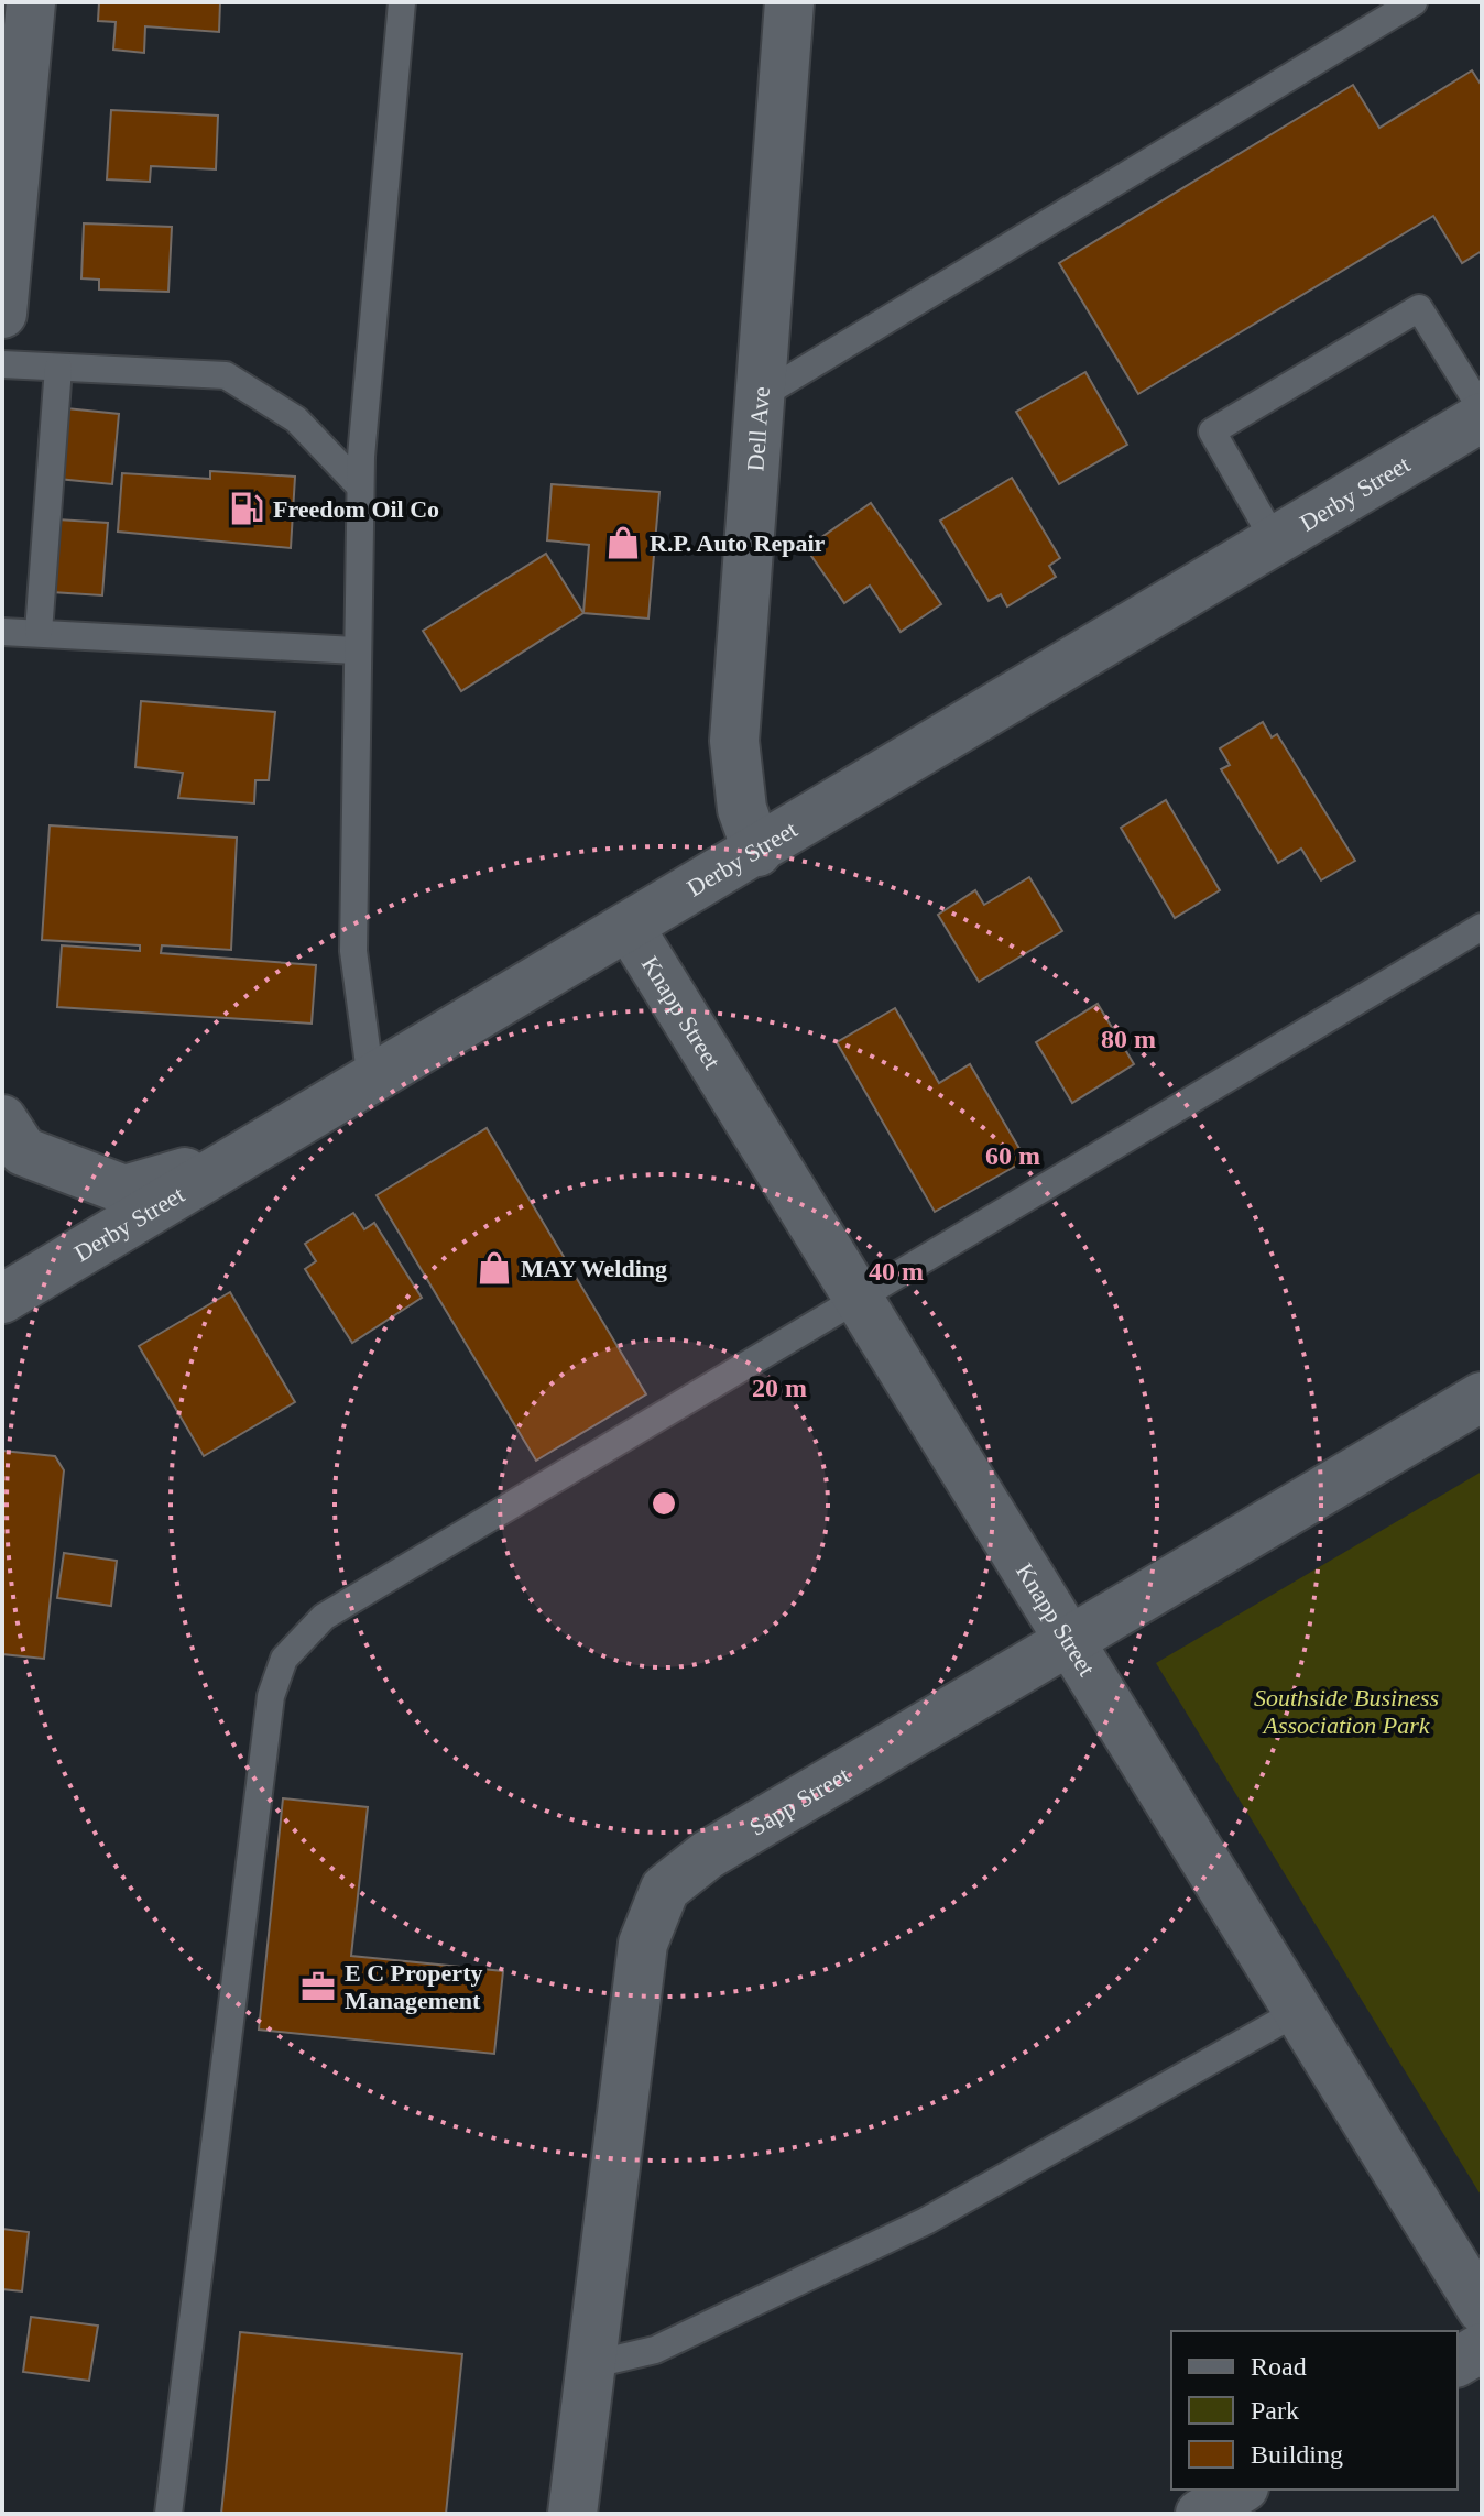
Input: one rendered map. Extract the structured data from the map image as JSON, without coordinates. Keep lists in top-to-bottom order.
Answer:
{
  "streets": {
    "street": [
      "Dell Ave",
      "Derby Street",
      "Knapp Street",
      "Sapp Street"
    ]
  },
  "crossings": [
    ["Dell Ave", "Derby Street"],
    ["Derby Street", "Knapp Street"],
    ["Knapp Street", "Sapp Street"]
  ],
  "parks": ["Southside Business Association Park"],
  "places": {
    "fuel station": ["Freedom Oil Co"],
    "shop": ["R.P. Auto Repair", "MAY Welding"],
    "office": ["E C Property Management"]
  },
  "legend": ["Road", "Park", "Building"],
  "rings": [
    "80 m",
    "60 m",
    "40 m",
    "20 m"
  ]
}
